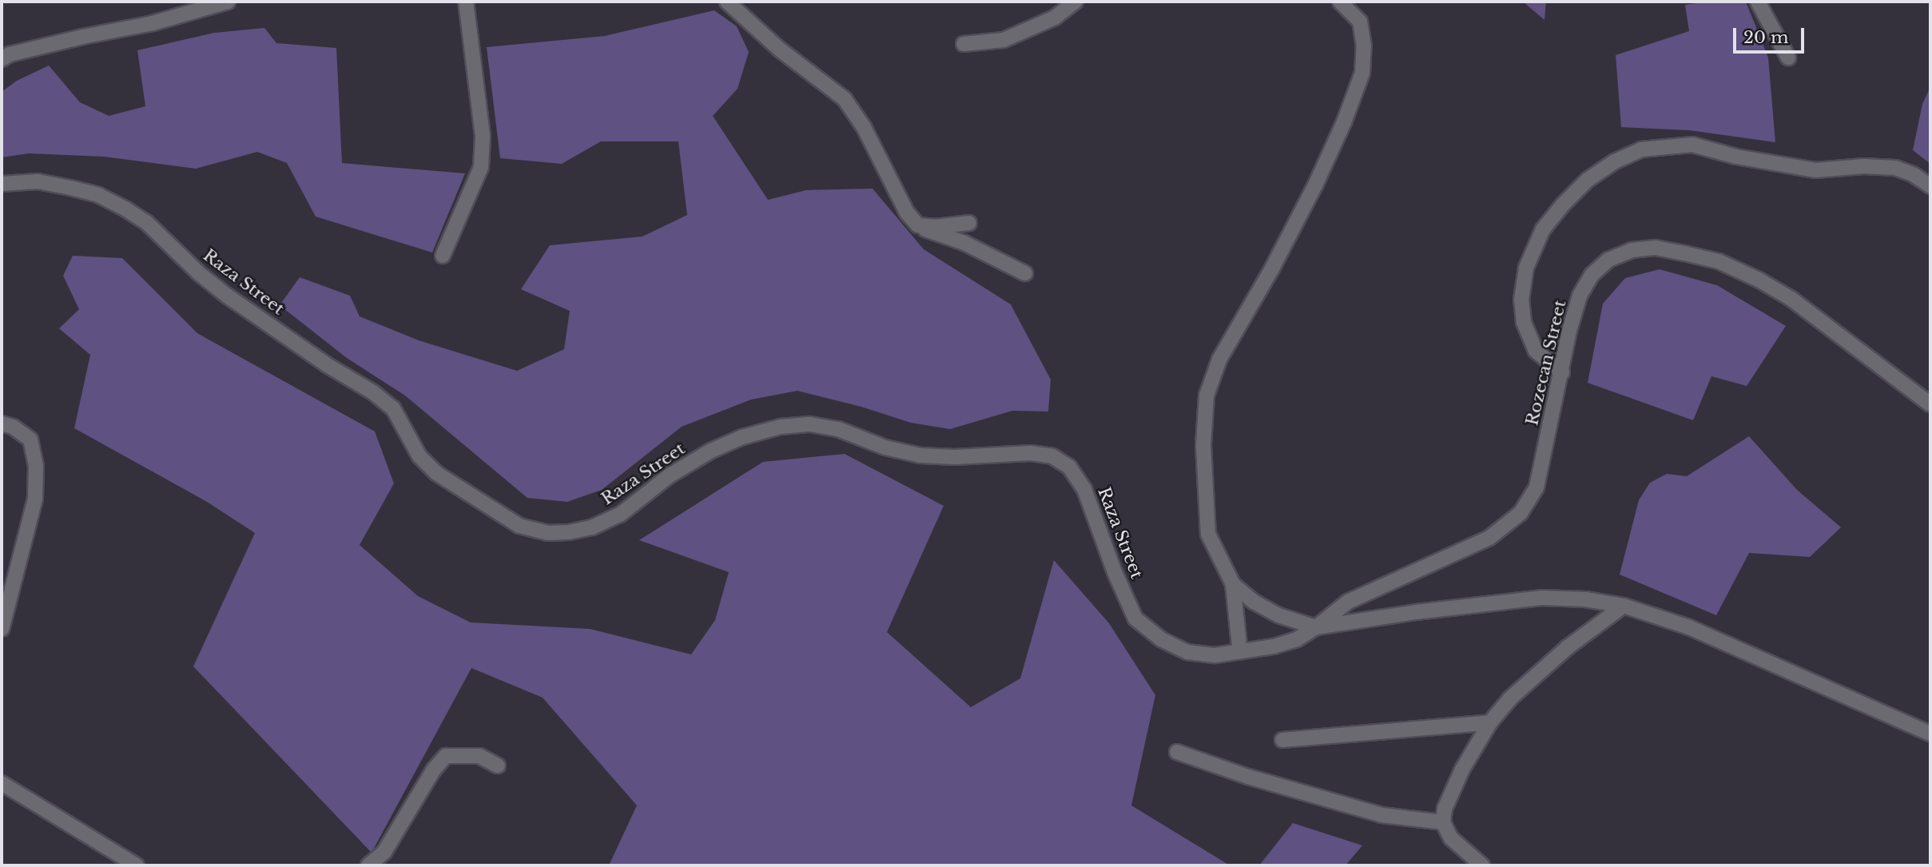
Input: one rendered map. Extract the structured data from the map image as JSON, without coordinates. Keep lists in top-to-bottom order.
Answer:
{
  "streets": {
    "street": ["Raza Street", "Rozecan Street"]
  },
  "crossings": [
    ["Raza Street", "Rozecan Street"]
  ],
  "scale_bar": "20 m"
}
